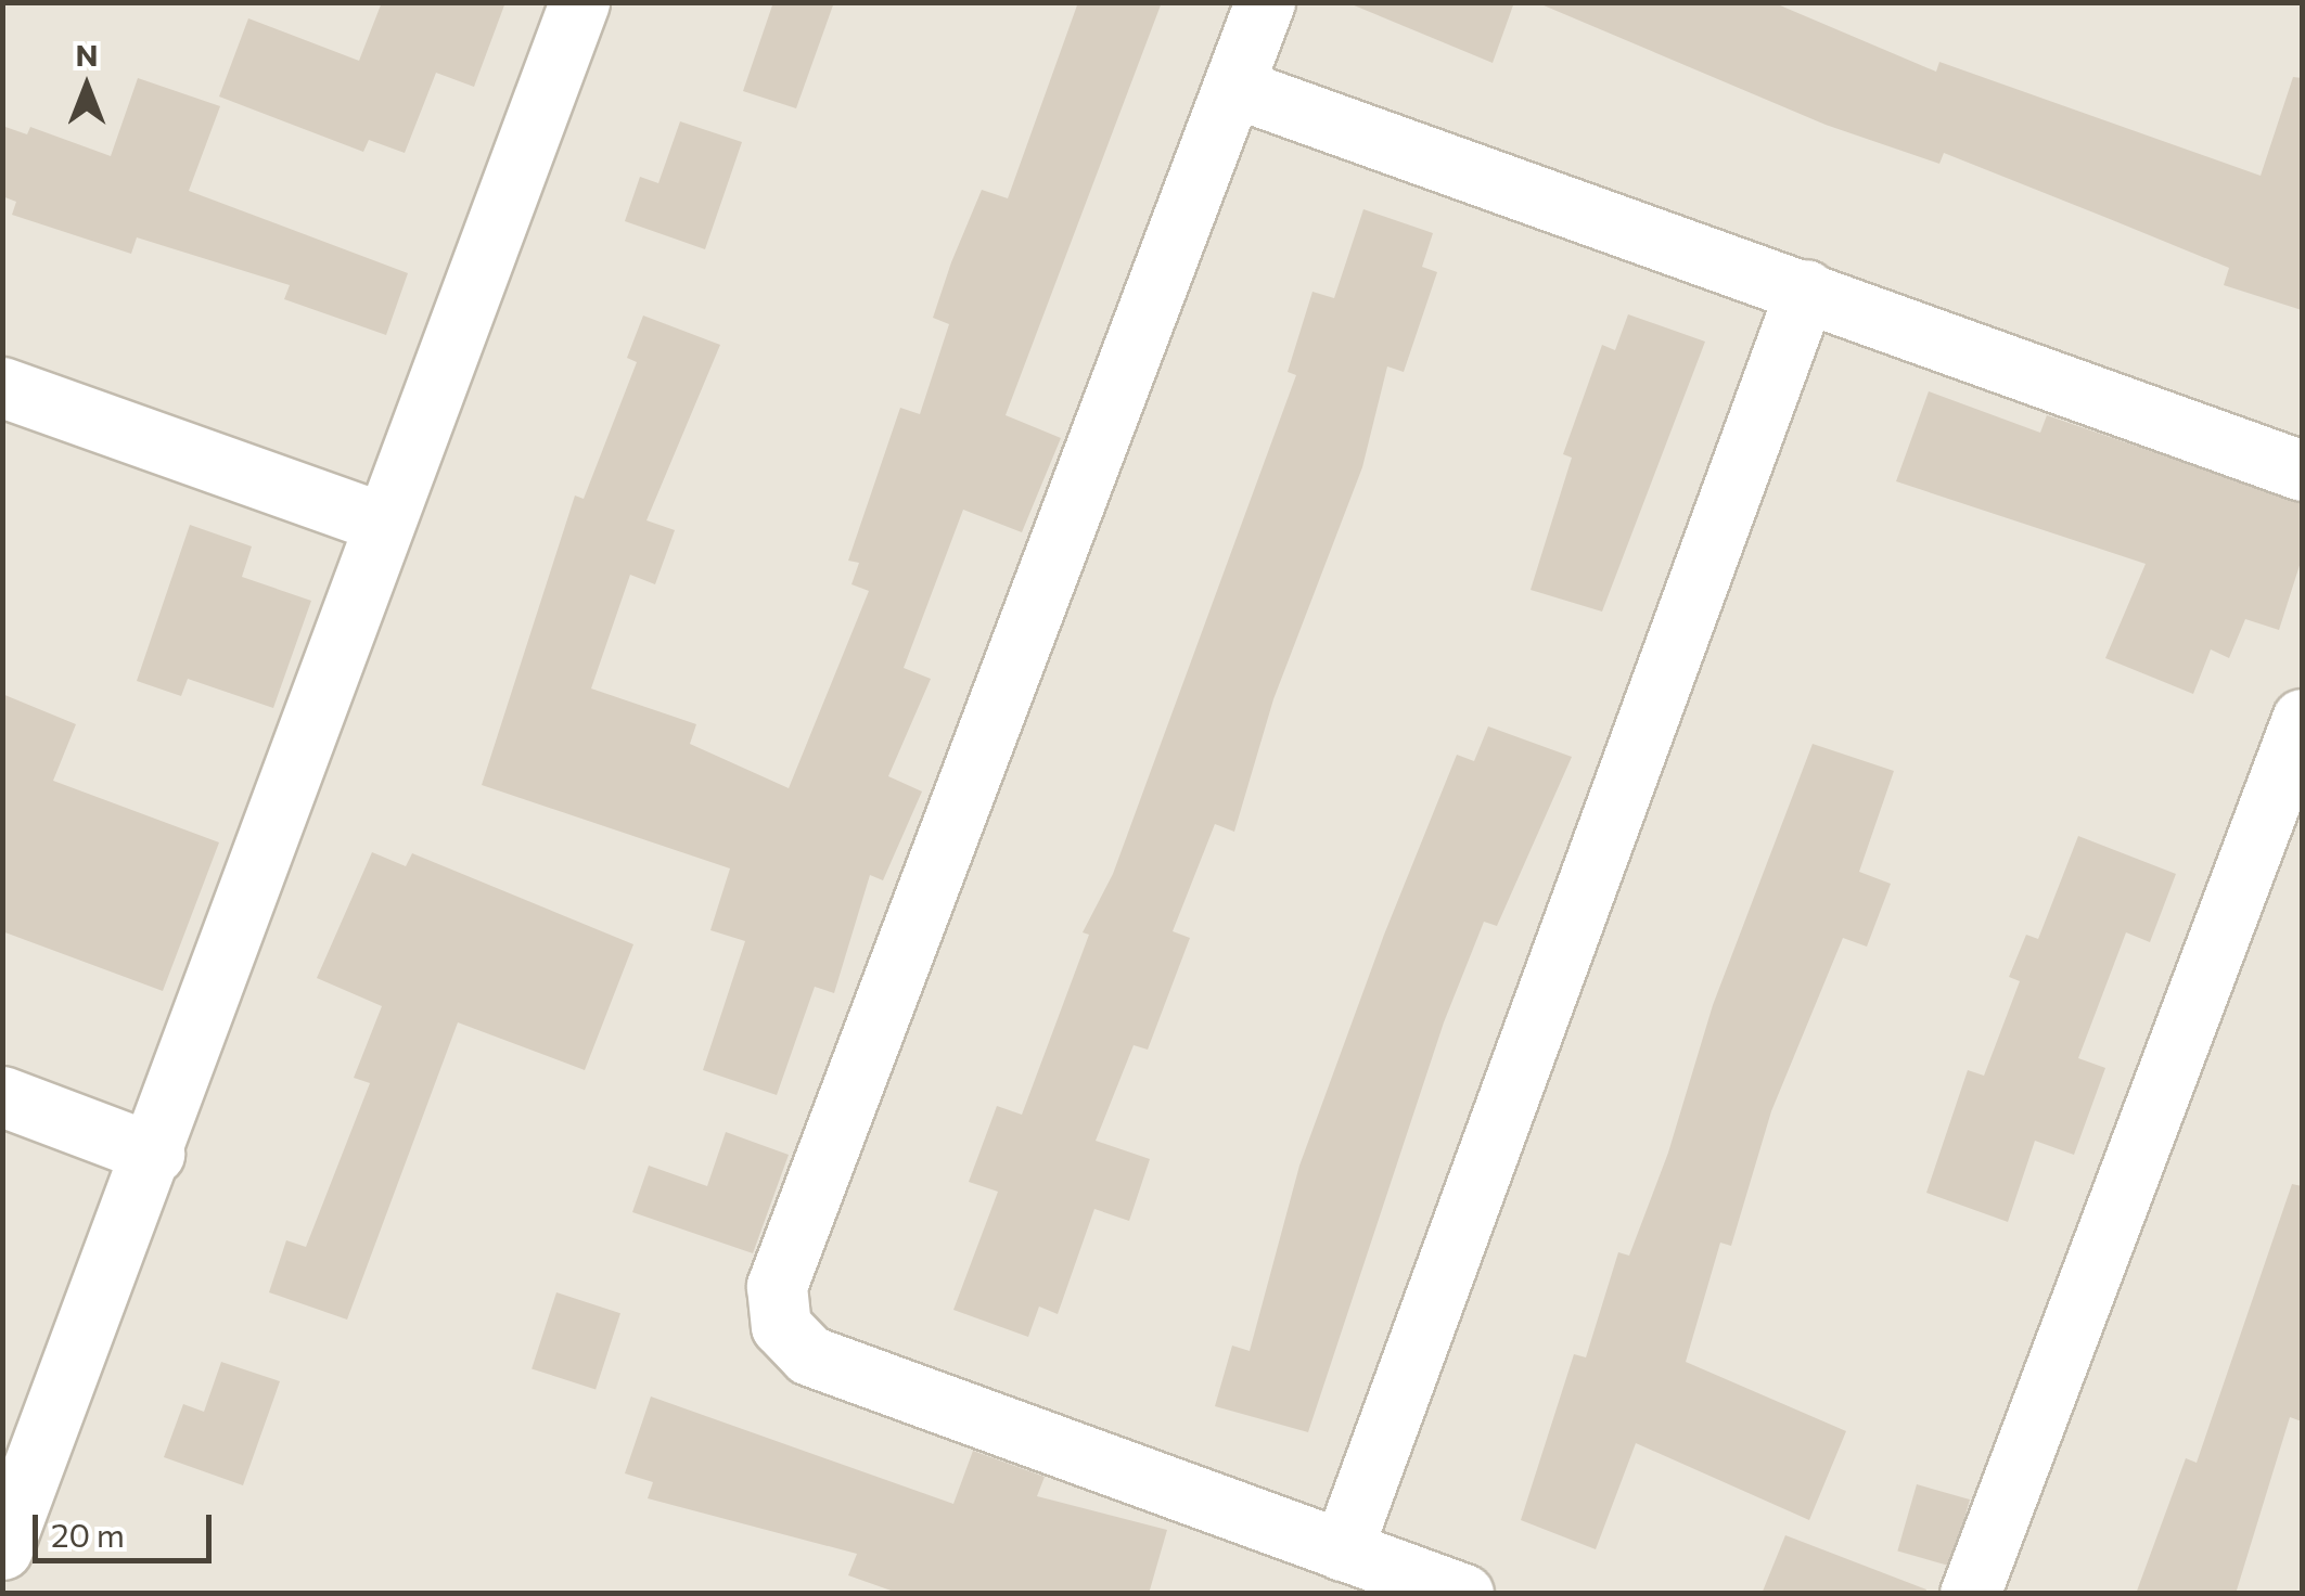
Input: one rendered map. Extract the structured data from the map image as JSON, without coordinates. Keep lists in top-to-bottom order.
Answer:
{
  "scale_bar": "20 m",
  "north": "top"
}
